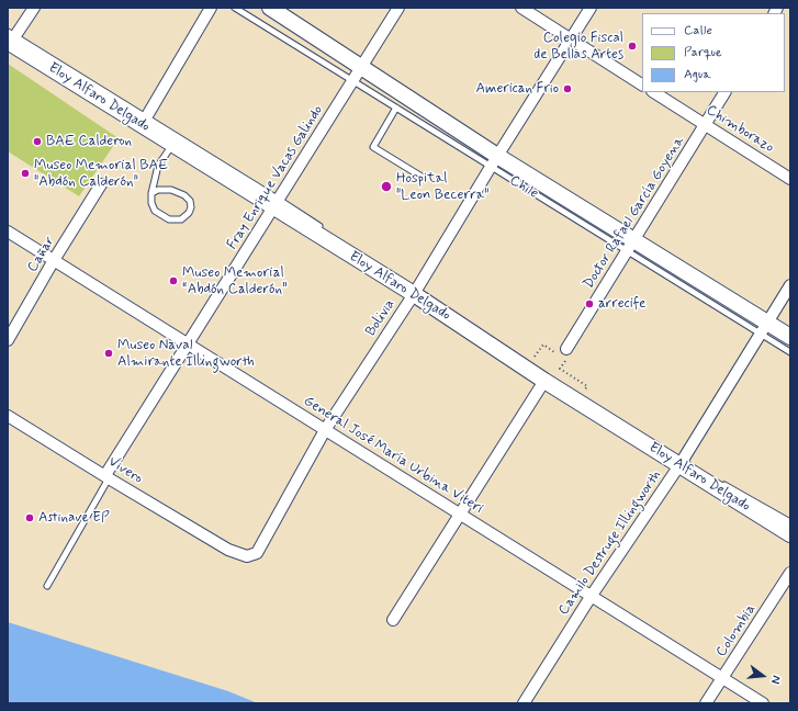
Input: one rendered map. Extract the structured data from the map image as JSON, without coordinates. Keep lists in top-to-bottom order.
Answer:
{
  "streets": {
    "main road": ["Eloy Alfaro Delgado", "Chile"],
    "street": [
      "Chimborazo",
      "Fray Enrique Vacas Galindo",
      "Doctor Rafael García Goyena",
      "Cañar",
      "Bolivia",
      "General José María Urbina Viteri",
      "Vivero",
      "Camilo Destruge Illingworth",
      "Colombia"
    ]
  },
  "crossings": [
    ["Eloy Alfaro Delgado", "Fray Enrique Vacas Galindo"],
    ["Eloy Alfaro Delgado", "Bolivia"],
    ["Eloy Alfaro Delgado", "Camilo Destruge Illingworth"],
    ["Chimborazo", "Doctor Rafael García Goyena"],
    ["Fray Enrique Vacas Galindo", "Chile"],
    ["Fray Enrique Vacas Galindo", "General José María Urbina Viteri"],
    ["Fray Enrique Vacas Galindo", "Vivero"],
    ["Chile", "Doctor Rafael García Goyena"],
    ["Chile", "Bolivia"],
    ["Chile", "Camilo Destruge Illingworth"],
    ["Cañar", "General José María Urbina Viteri"],
    ["Bolivia", "General José María Urbina Viteri"],
    ["Bolivia", "Vivero"],
    ["General José María Urbina Viteri", "Camilo Destruge Illingworth"],
    ["General José María Urbina Viteri", "Colombia"]
  ],
  "places": [
    "Colegio Fiscal de Bellas Artes",
    "American Frio",
    "BAE Calderon",
    "Museo Memorial BAE \"Abdón Calderón\"",
    "Hospital \"Leon Becerra\"",
    "Museo Memorial “Abdón Calderón”",
    "arrecife",
    "Museo Naval Almirante Illingworth",
    "Astinave EP"
  ],
  "legend": ["Calle", "Parque", "Agua"],
  "north": "right"
}
